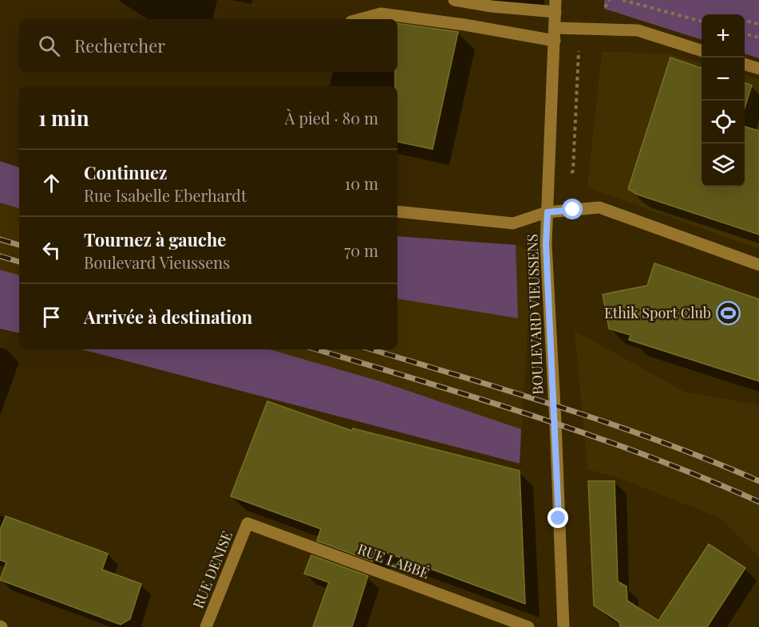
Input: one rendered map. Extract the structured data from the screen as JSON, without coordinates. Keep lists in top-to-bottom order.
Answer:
{
  "streets": {
    "street": ["BOULEVARD VIEUSSENS", "RUE LABBÉ", "RUE DENISE"]
  },
  "crossings": [
    ["RUE LABBÉ", "RUE DENISE"]
  ],
  "places": {
    "sports": ["Ethik Sport Club"]
  },
  "page": {
    "map_buttons": ["+", "−"],
    "search": "Rechercher",
    "heading": ["1 min", "À pied · 80 m"],
    "list": [
      ["Continuez", "Rue Isabelle Eberhardt", "10 m"],
      ["Tournez à gauche", "Boulevard Vieussens", "70 m"],
      "Arrivée à destination"
    ]
  }
}
